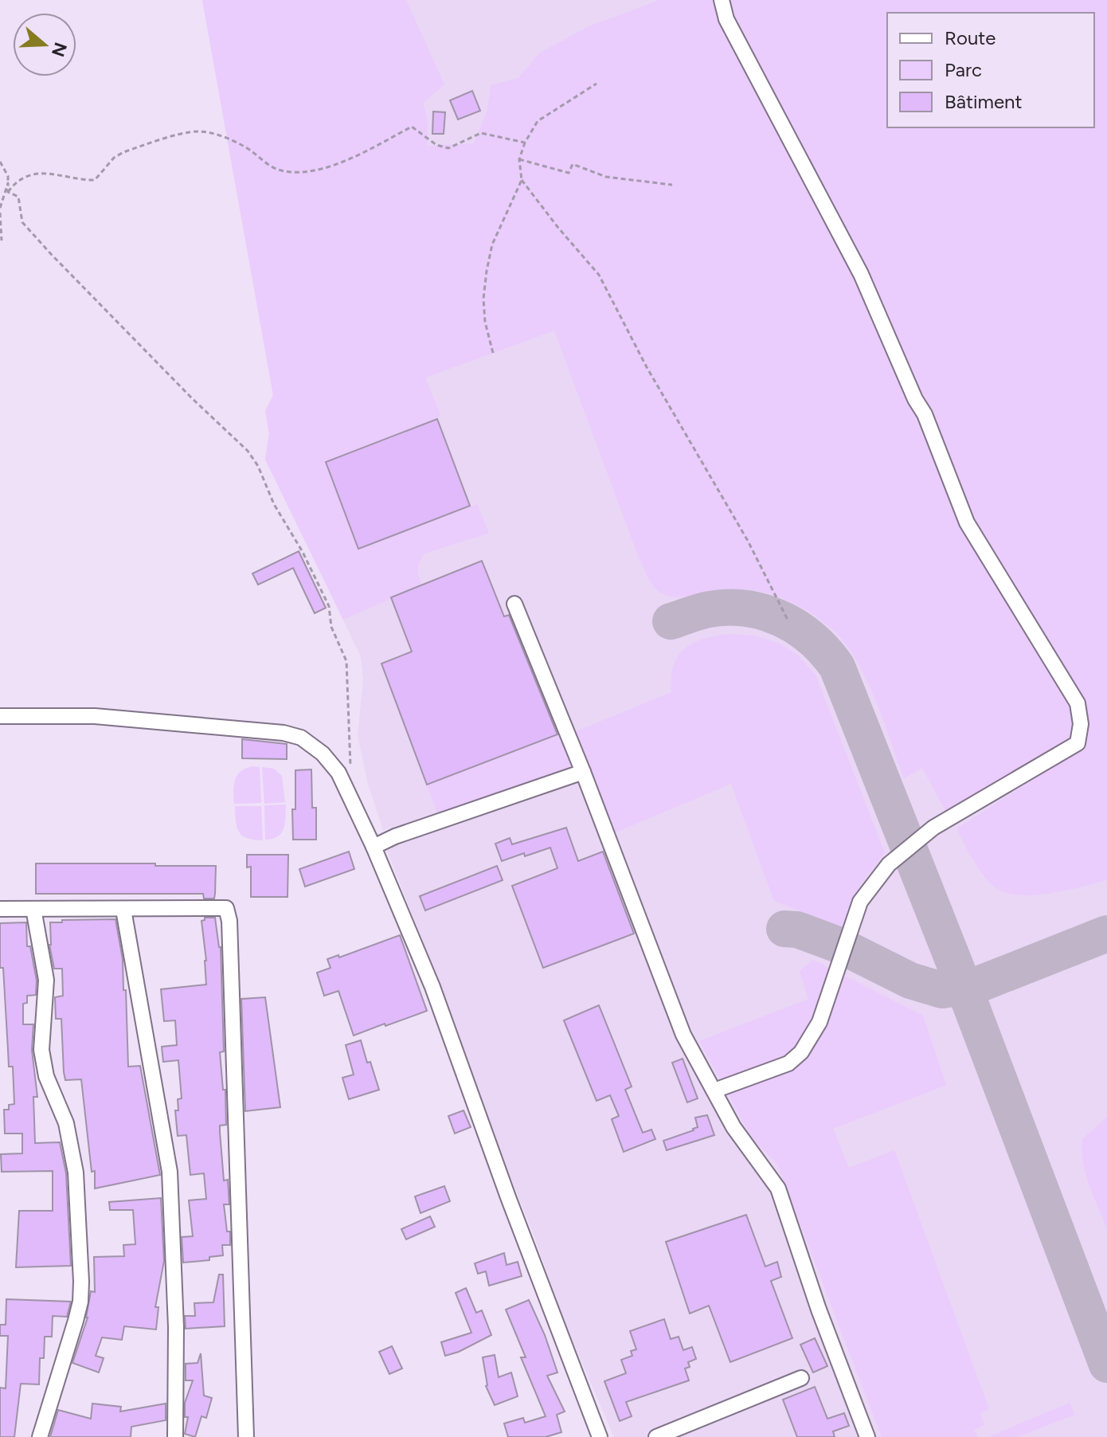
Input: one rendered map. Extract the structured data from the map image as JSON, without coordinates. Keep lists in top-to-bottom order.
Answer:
{
  "legend": ["Route", "Parc", "Bâtiment"],
  "north": "right"
}
